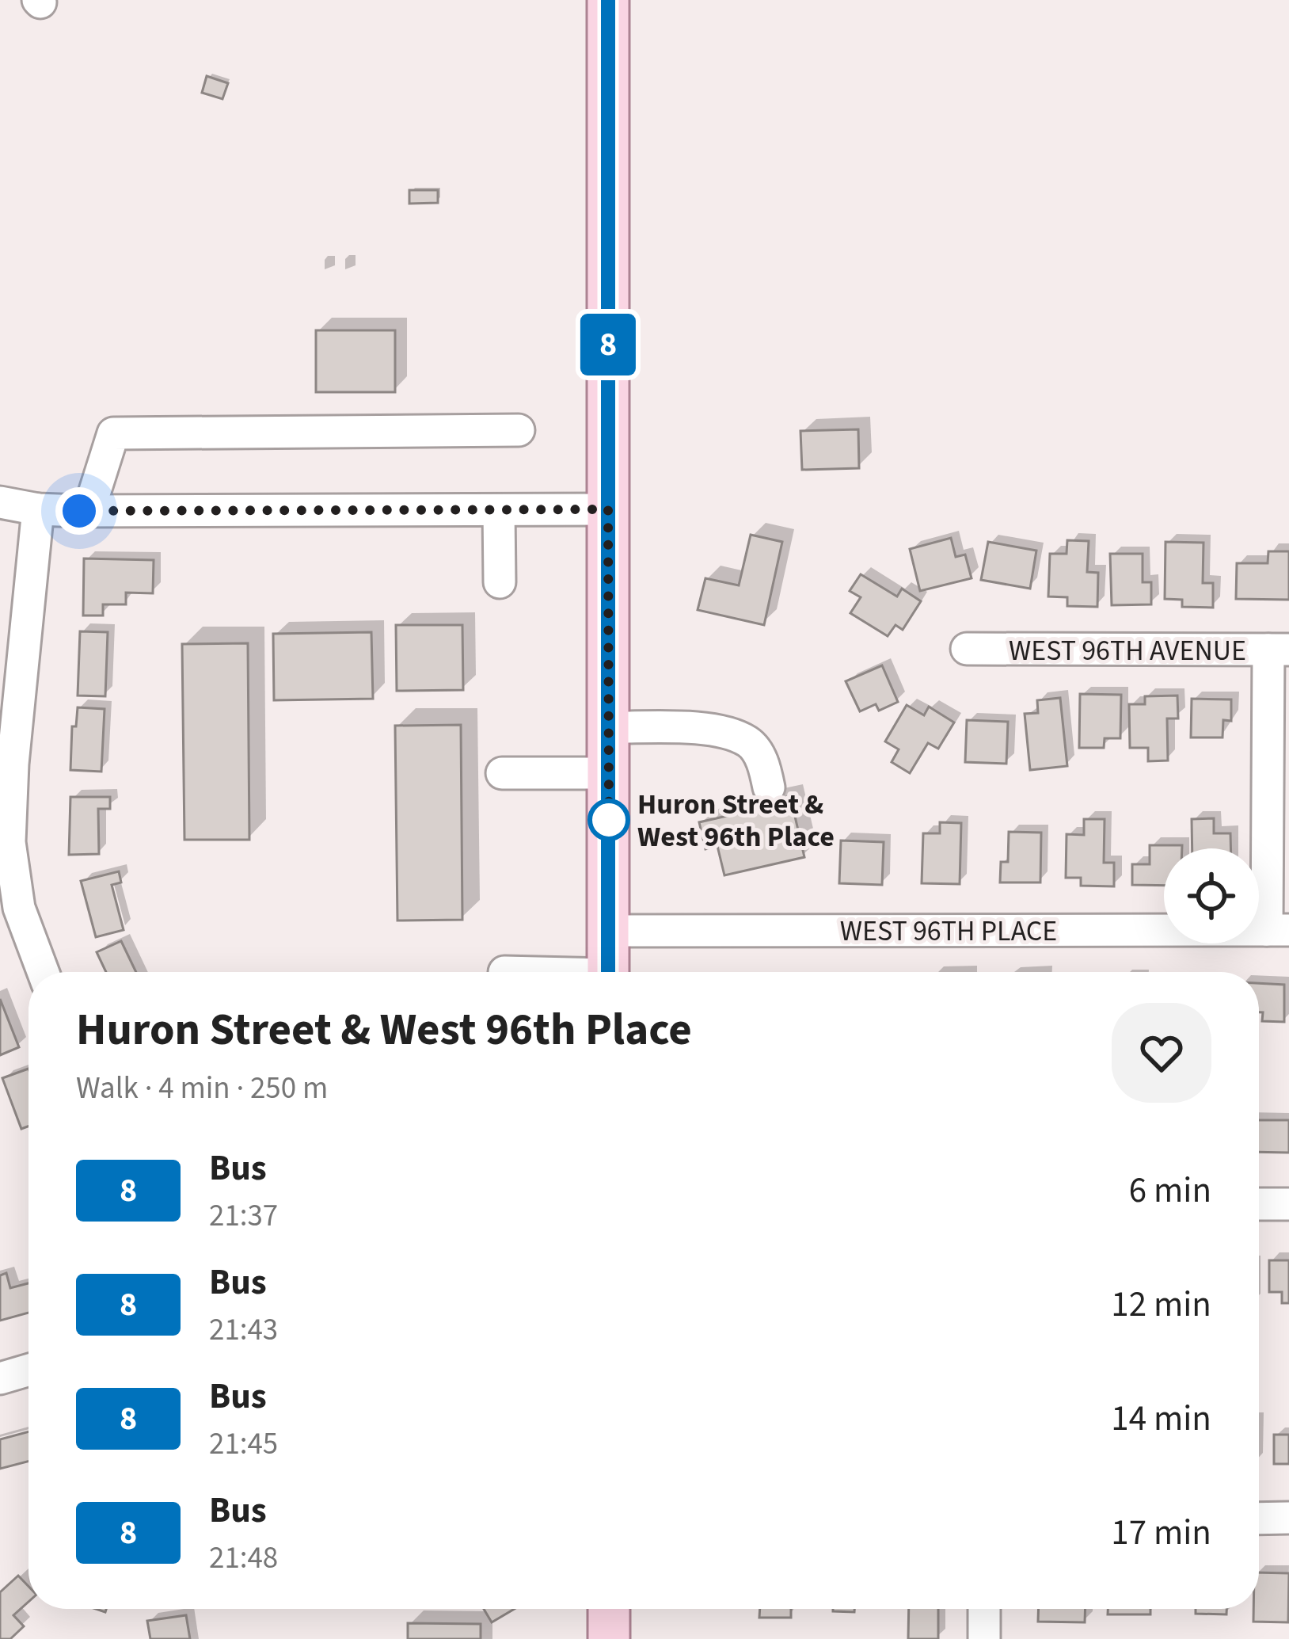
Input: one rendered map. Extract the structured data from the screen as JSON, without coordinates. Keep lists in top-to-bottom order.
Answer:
{
  "streets": {
    "street": ["WEST 96TH AVENUE", "WEST 96TH PLACE"]
  },
  "places": ["Huron Street & West 96th Place"],
  "lines": ["bus line 8"],
  "page": {
    "on_map": "8",
    "heading": ["Huron Street & West 96th Place", "Walk · 4 min · 250 m"],
    "list": [
      {
        "mark": "8",
        "name": "Bus",
        "note": "21:37",
        "value": "6 min"
      },
      {
        "mark": "8",
        "name": "Bus",
        "note": "21:43",
        "value": "12 min"
      },
      {
        "mark": "8",
        "name": "Bus",
        "note": "21:45",
        "value": "14 min"
      },
      {
        "mark": "8",
        "name": "Bus",
        "note": "21:48",
        "value": "17 min"
      }
    ]
  }
}
